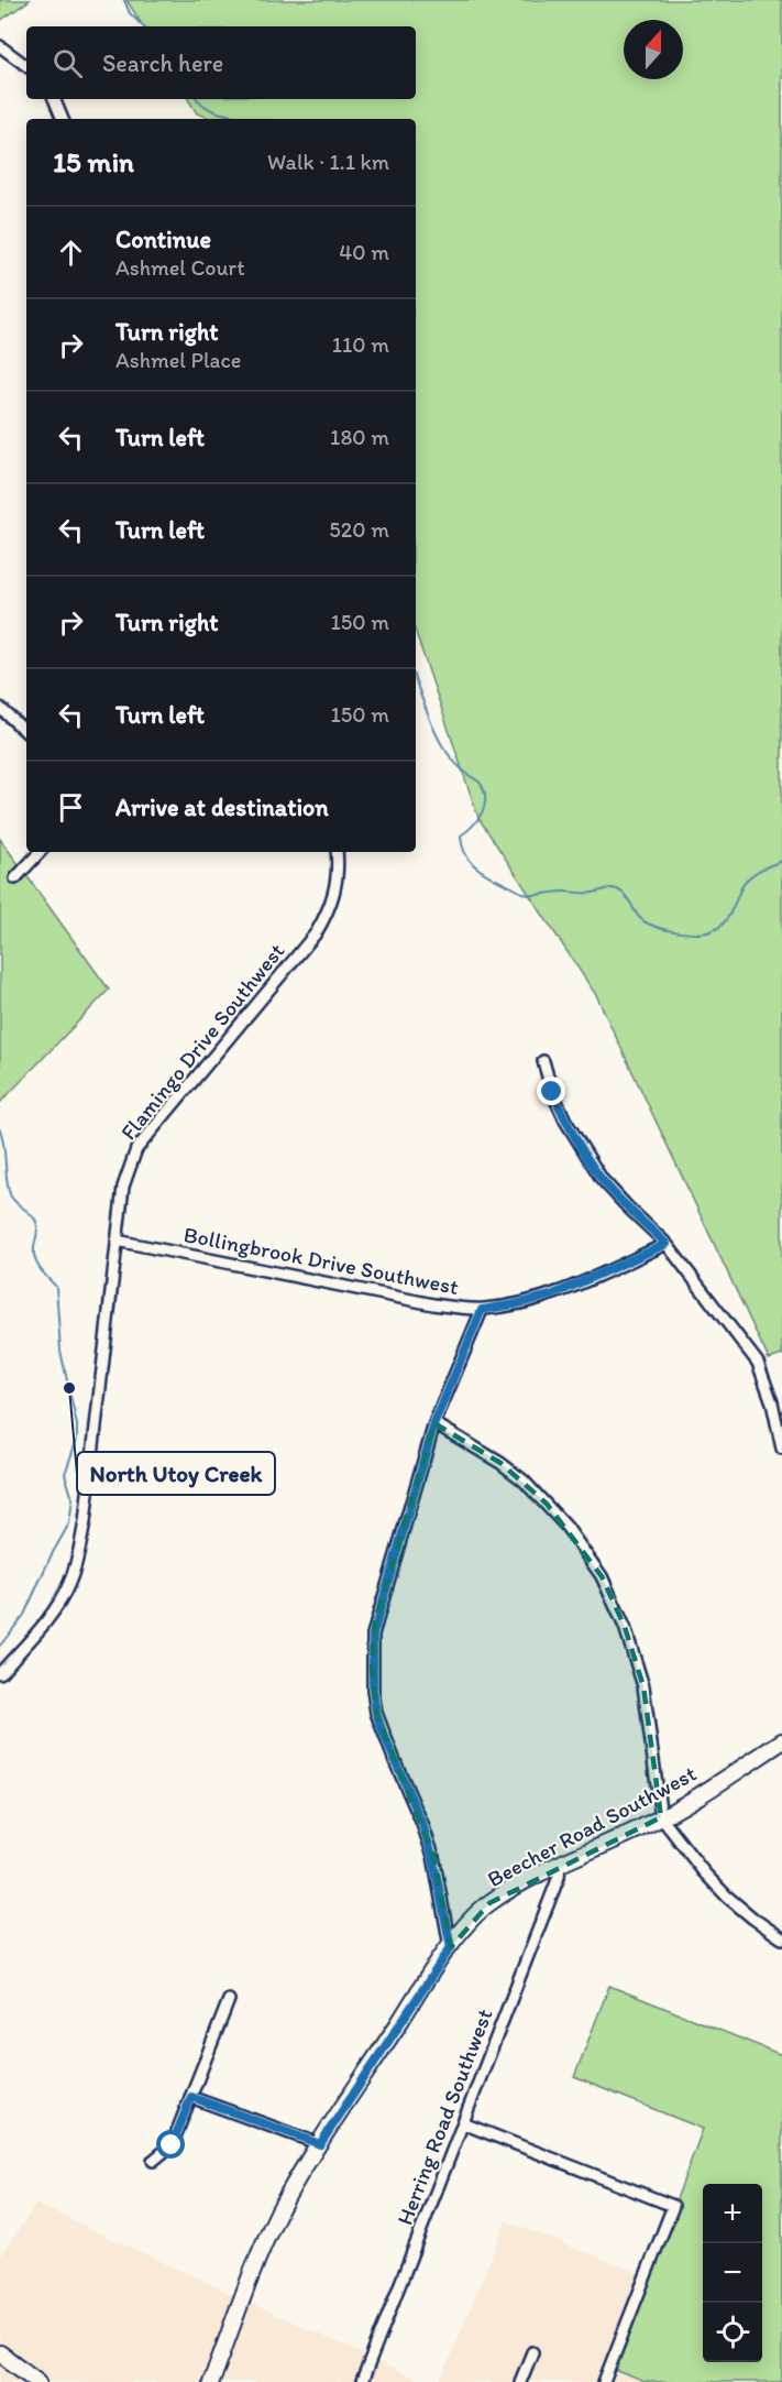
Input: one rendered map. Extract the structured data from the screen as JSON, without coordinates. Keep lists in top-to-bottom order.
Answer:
{
  "streets": {
    "street": [
      "Flamingo Drive Southwest",
      "Bollingbrook Drive Southwest",
      "Beecher Road Southwest",
      "Herring Road Southwest"
    ]
  },
  "crossings": [
    ["Flamingo Drive Southwest", "Bollingbrook Drive Southwest"],
    ["Beecher Road Southwest", "Herring Road Southwest"]
  ],
  "places": ["North Utoy Creek"],
  "north": "top",
  "page": {
    "search": "Search here",
    "heading": ["15 min", "Walk · 1.1 km"],
    "list": [
      ["Continue", "Ashmel Court", "40 m"],
      ["Turn right", "Ashmel Place", "110 m"],
      ["Turn left", "180 m"],
      ["Turn left", "520 m"],
      ["Turn right", "150 m"],
      ["Turn left", "150 m"],
      "Arrive at destination"
    ],
    "map_buttons": ["+", "−"]
  }
}
